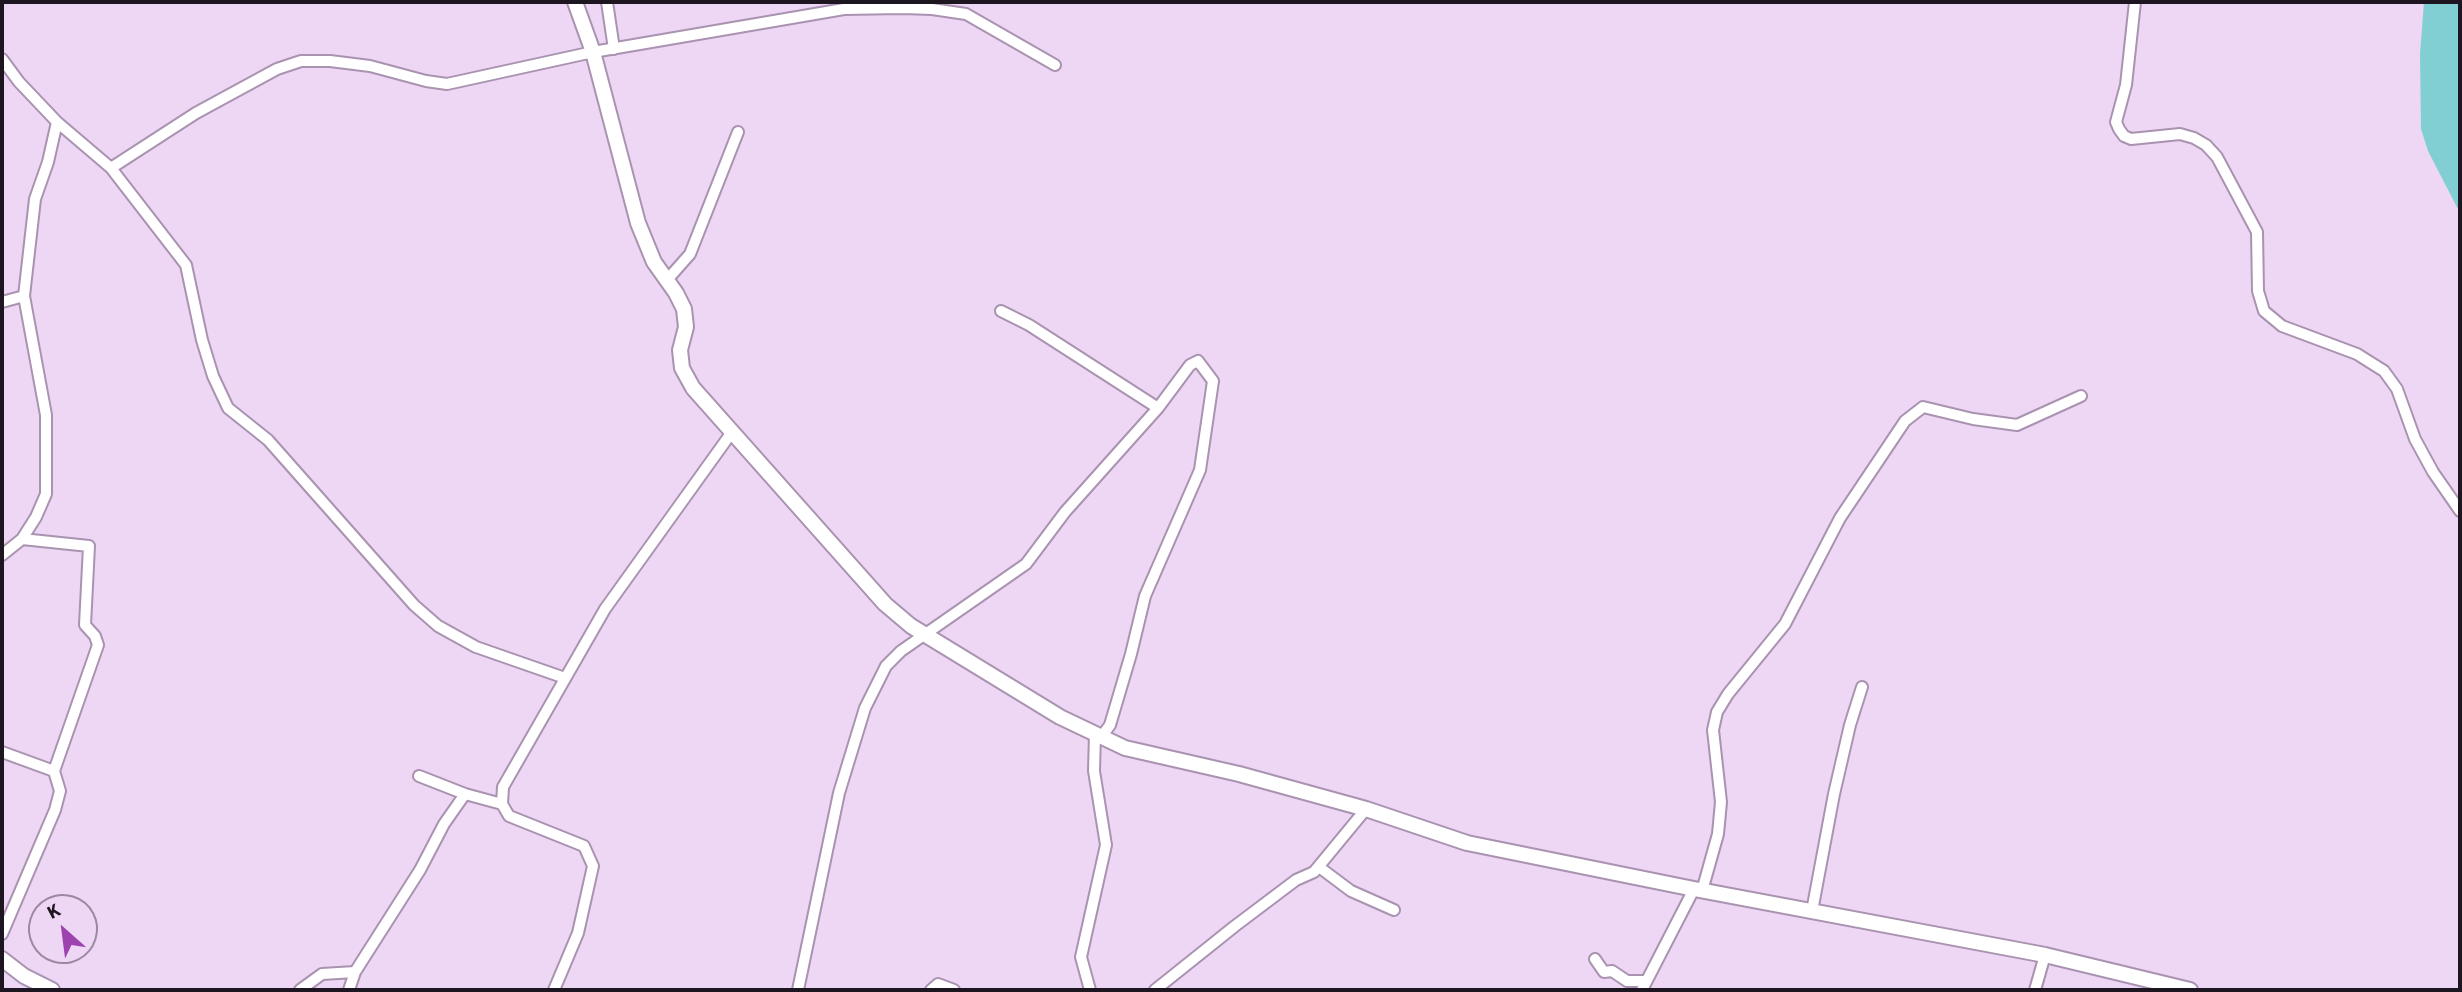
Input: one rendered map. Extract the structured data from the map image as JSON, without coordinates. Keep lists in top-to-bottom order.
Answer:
{
  "north": "top left"
}
